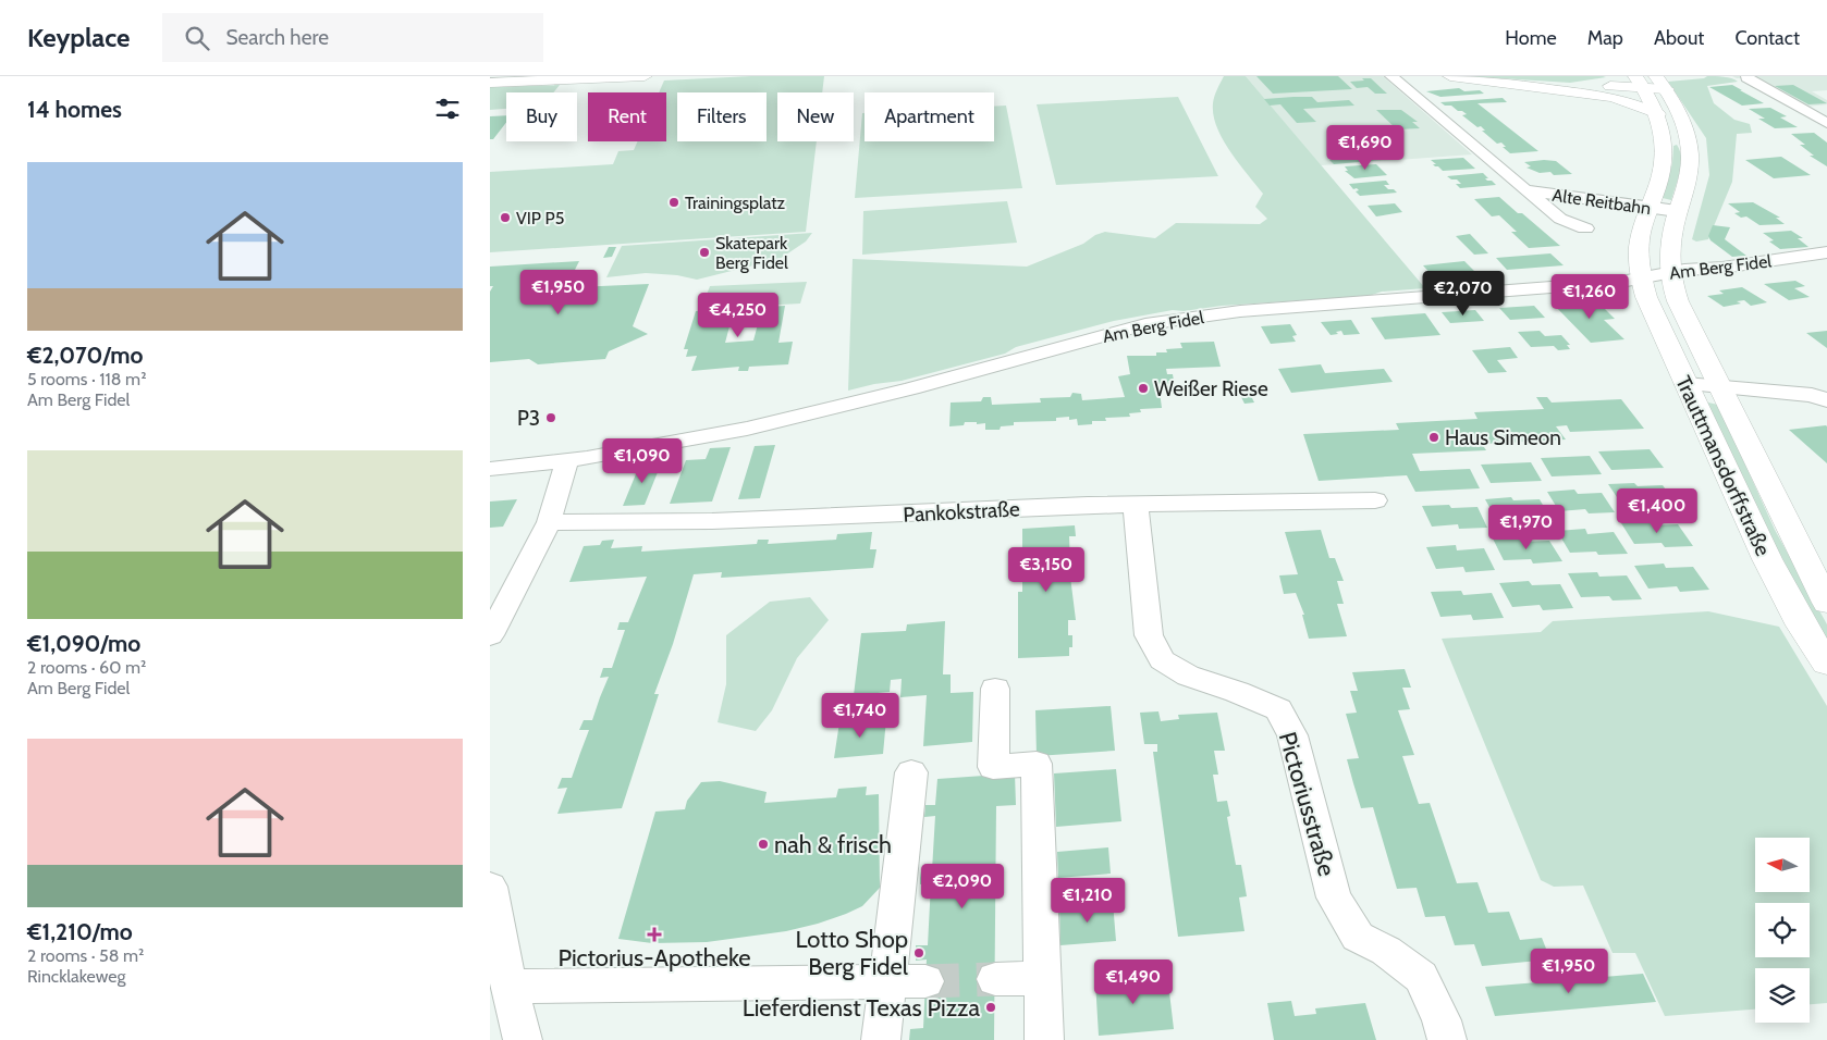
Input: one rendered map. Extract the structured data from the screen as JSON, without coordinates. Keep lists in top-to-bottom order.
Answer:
{
  "streets": {
    "street": [
      "Alte Reitbahn",
      "Am Berg Fidel",
      "Trauttmansdorffstraße",
      "Pankokstraße",
      "Pictoriusstraße"
    ]
  },
  "crossings": [
    ["Alte Reitbahn", "Trauttmansdorffstraße"],
    ["Am Berg Fidel", "Trauttmansdorffstraße"],
    ["Pankokstraße", "Pictoriusstraße"]
  ],
  "places": {
    "other": [
      "Trainingsplatz",
      "VIP P5",
      "Skatepark Berg Fidel",
      "Weißer Riese",
      "P3",
      "Haus Simeon",
      "nah & frisch",
      "Lotto Shop Berg Fidel",
      "Lieferdienst Texas Pizza"
    ],
    "health": ["Pictorius-Apotheke"]
  },
  "north": "left",
  "page": {
    "header": "Keyplace",
    "search": "Search here",
    "nav": [
      "Home",
      "Map",
      "About",
      "Contact"
    ],
    "heading": "14 homes",
    "chip": [
      "Buy",
      "Rent",
      "Filters",
      "New",
      "Apartment"
    ],
    "price": [
      "€1,690",
      "€1,950",
      "€2,070",
      "€1,260",
      "€4,250",
      "€1,090",
      "€1,400",
      "€1,970",
      "€3,150",
      "€1,740",
      "€2,090",
      "€1,210",
      "€1,950",
      "€1,490"
    ],
    "list": [
      {
        "name": "€2,070/mo",
        "note": "5 rooms · 118 m² · Am Berg Fidel"
      },
      {
        "name": "€1,090/mo",
        "note": "2 rooms · 60 m² · Am Berg Fidel"
      },
      {
        "name": "€1,210/mo",
        "note": "2 rooms · 58 m² · Rincklakeweg"
      }
    ]
  }
}
